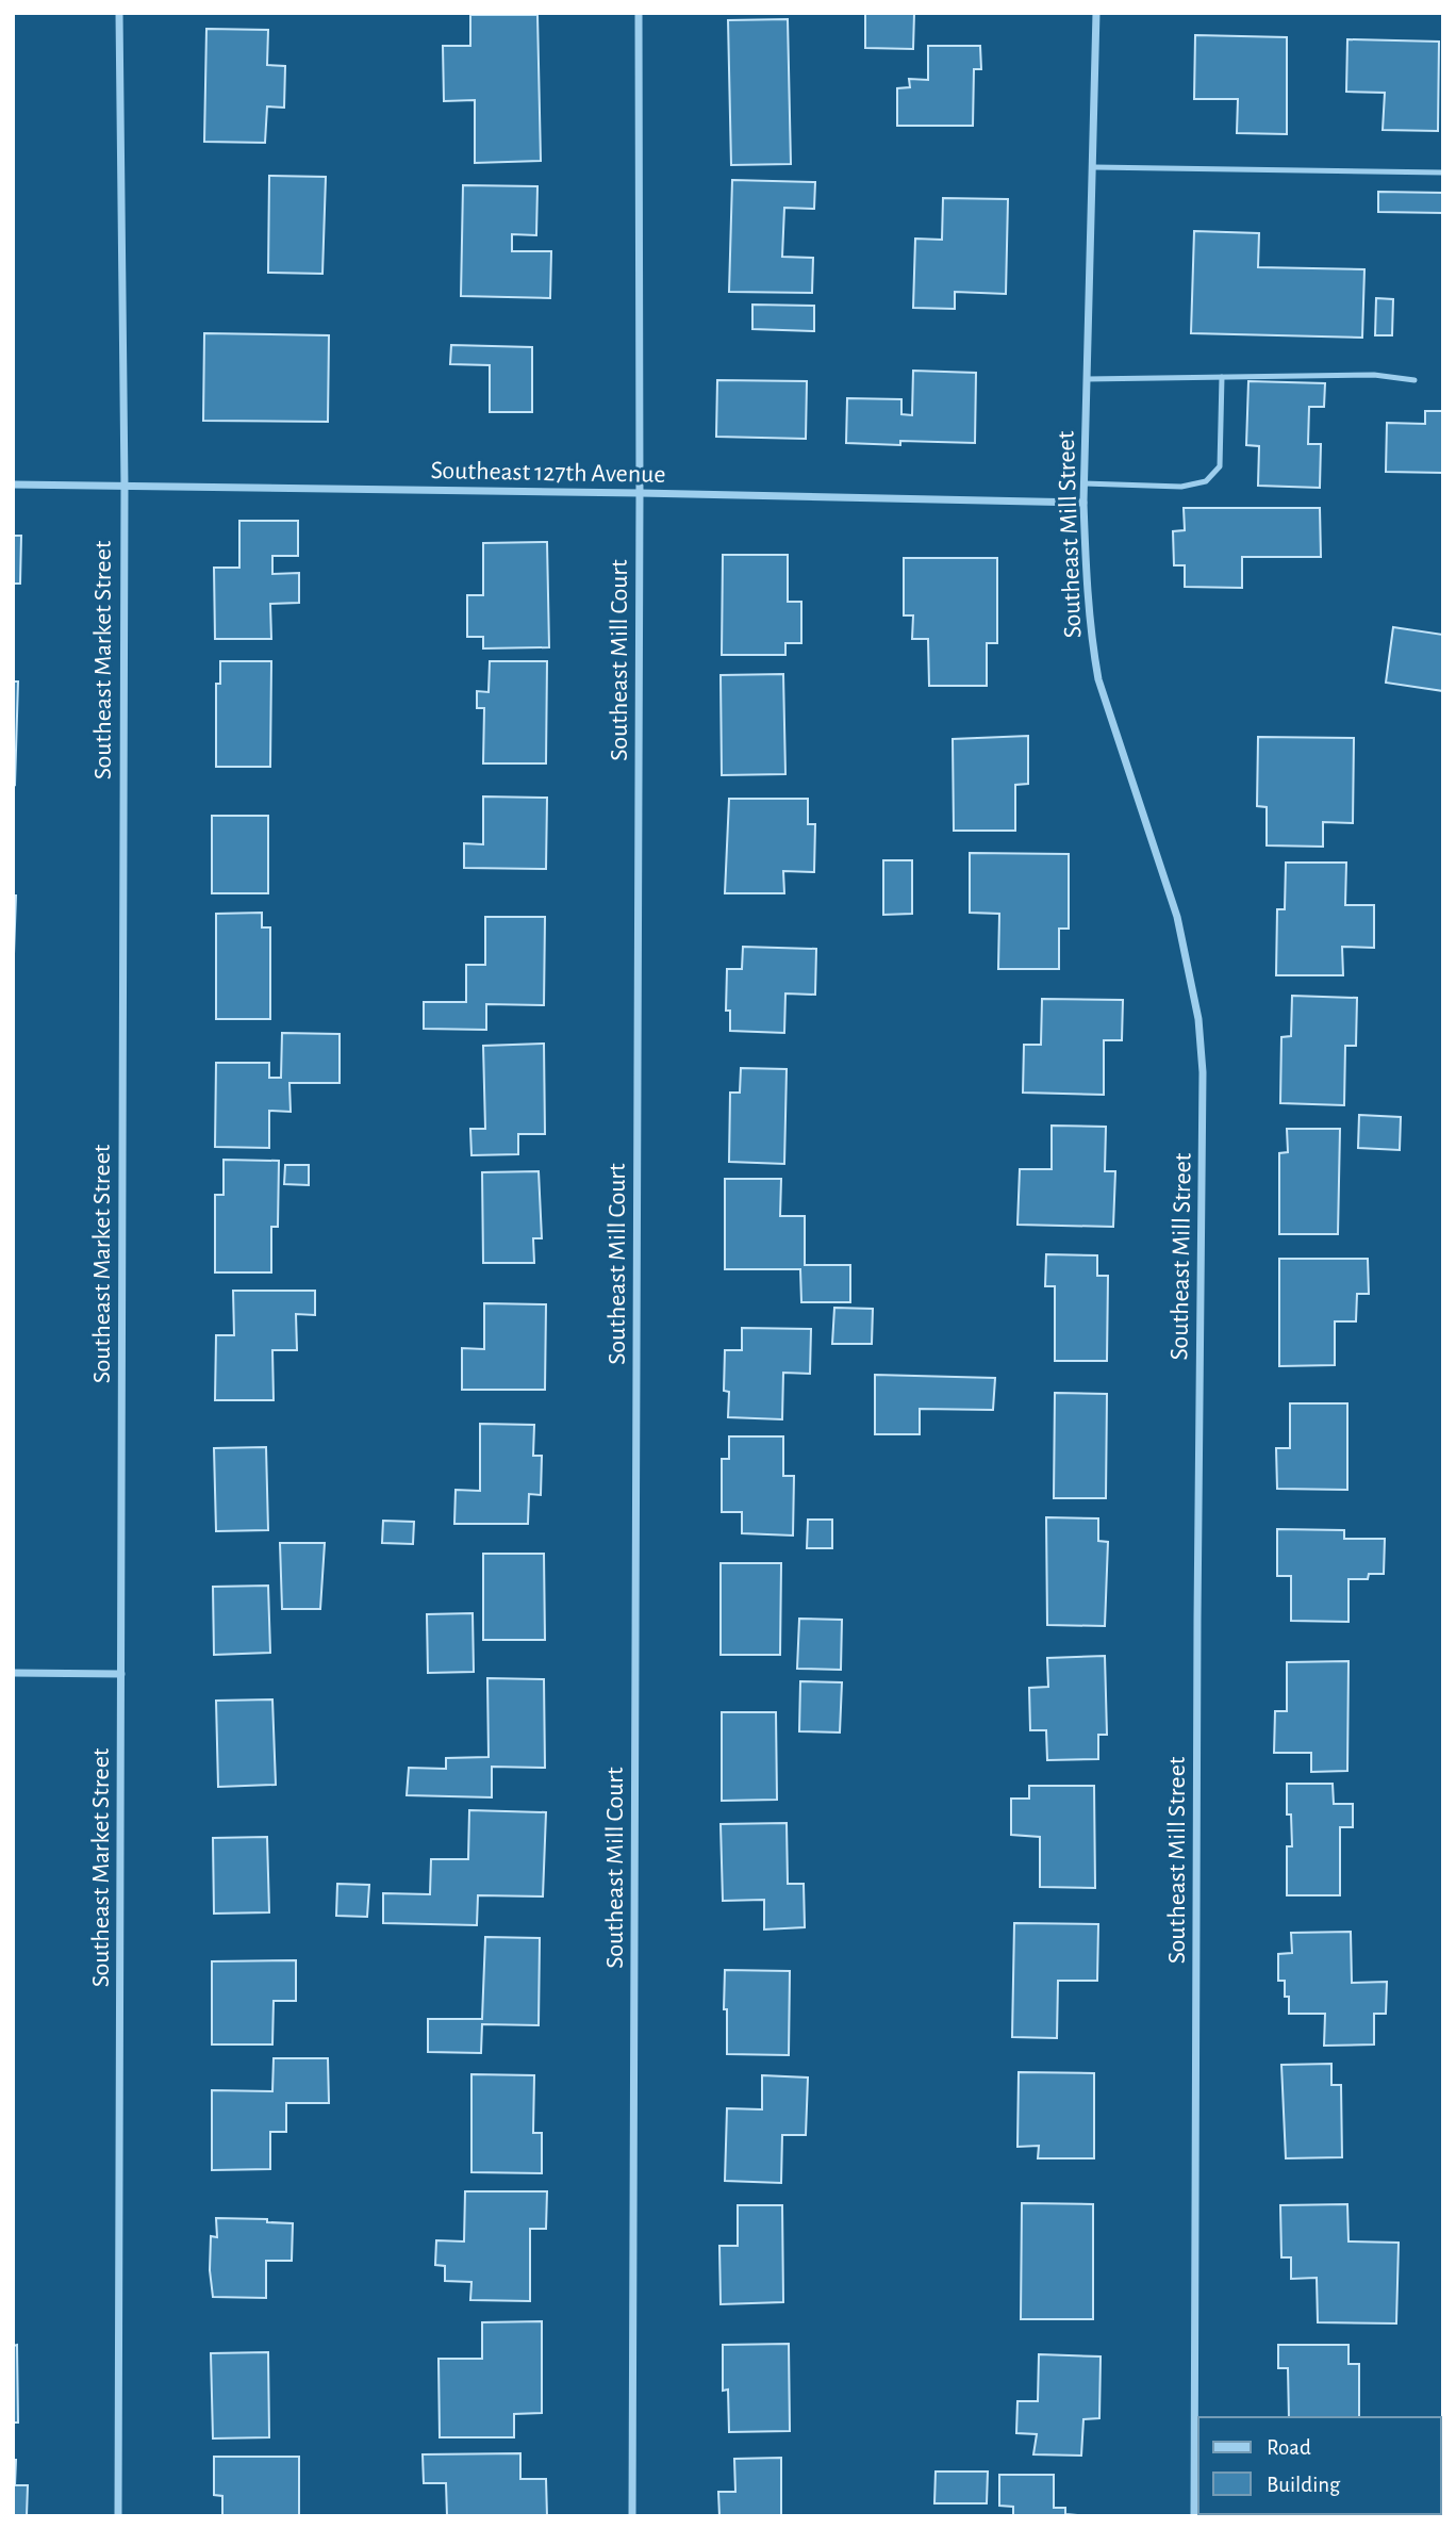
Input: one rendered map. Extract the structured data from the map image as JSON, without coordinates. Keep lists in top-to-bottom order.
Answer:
{
  "streets": {
    "street": [
      "Southeast 127th Avenue",
      "Southeast Mill Street",
      "Southeast Market Street",
      "Southeast Mill Court"
    ]
  },
  "crossings": [
    ["Southeast 127th Avenue", "Southeast Mill Street"],
    ["Southeast 127th Avenue", "Southeast Market Street"],
    ["Southeast 127th Avenue", "Southeast Mill Court"]
  ],
  "legend": ["Road", "Building"]
}
